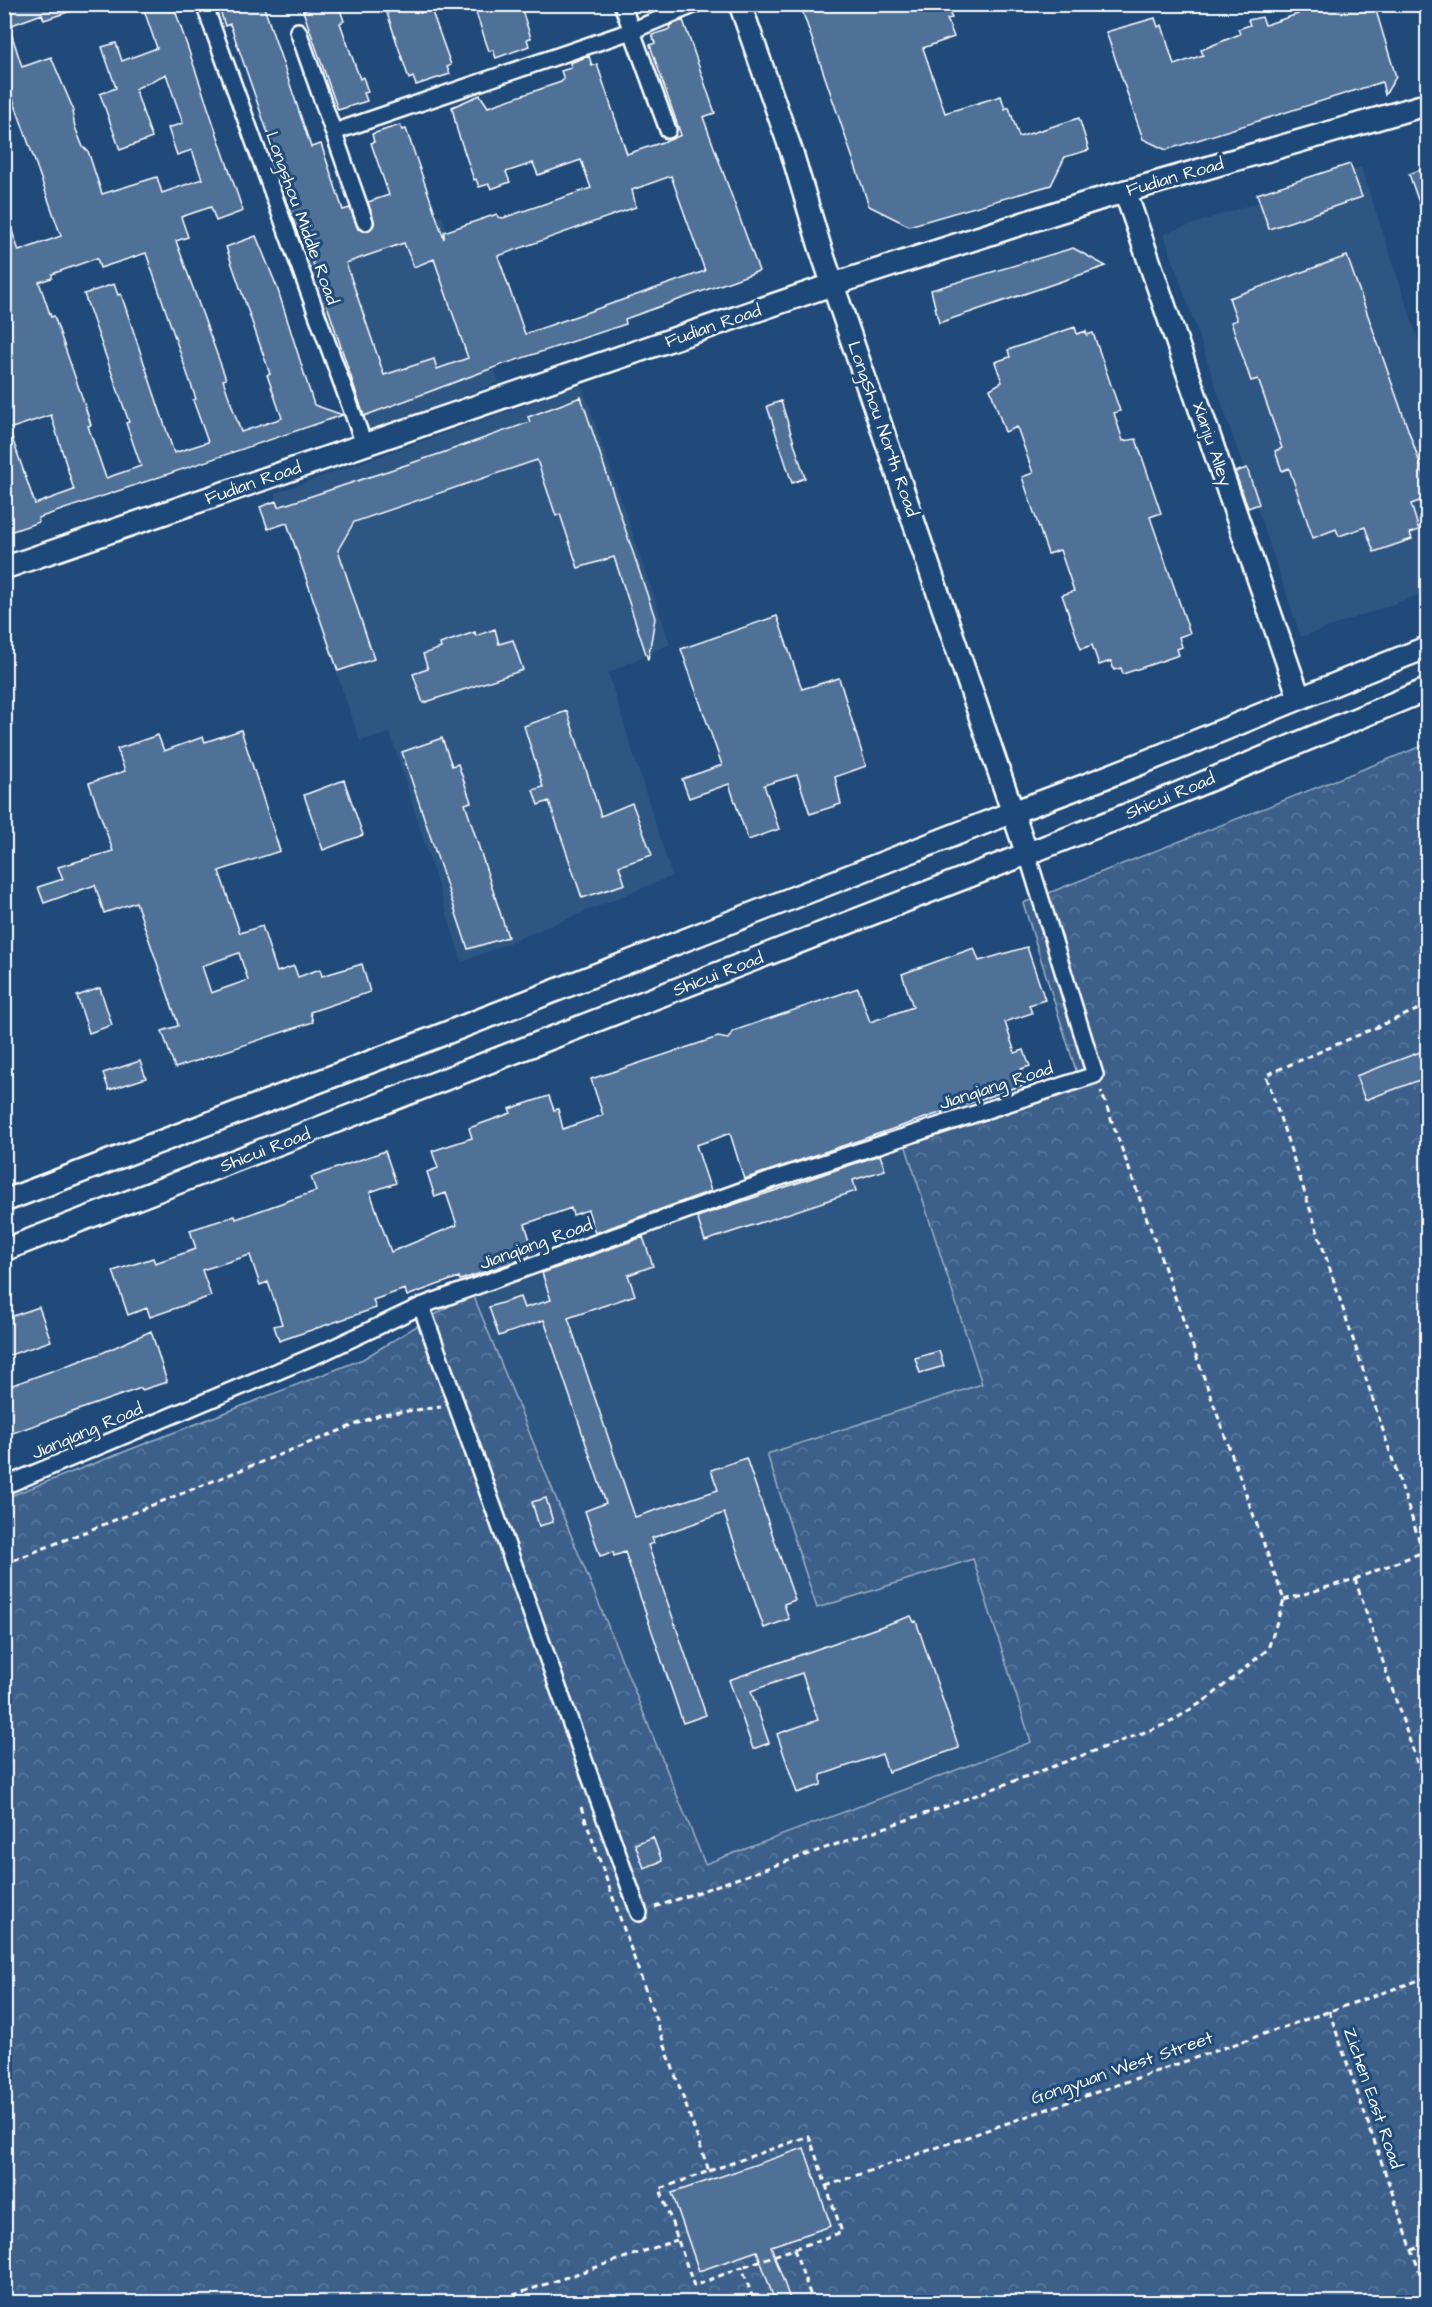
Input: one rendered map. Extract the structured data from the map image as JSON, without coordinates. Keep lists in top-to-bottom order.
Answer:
{
  "streets": {
    "main road": [
      "Fudian Road",
      "LongShou North Road",
      "Xianju Alley",
      "Shicui Road"
    ],
    "street": ["Longshou Middle Road", "Jianqiang Road"],
    "path": ["Gongyuan West Street", "Zichen East Road"]
  },
  "crossings": [
    ["Fudian Road", "Longshou Middle Road"],
    ["Fudian Road", "LongShou North Road"],
    ["Fudian Road", "Xianju Alley"],
    ["LongShou North Road", "Shicui Road"],
    ["Gongyuan West Street", "Zichen East Road"]
  ]
}
